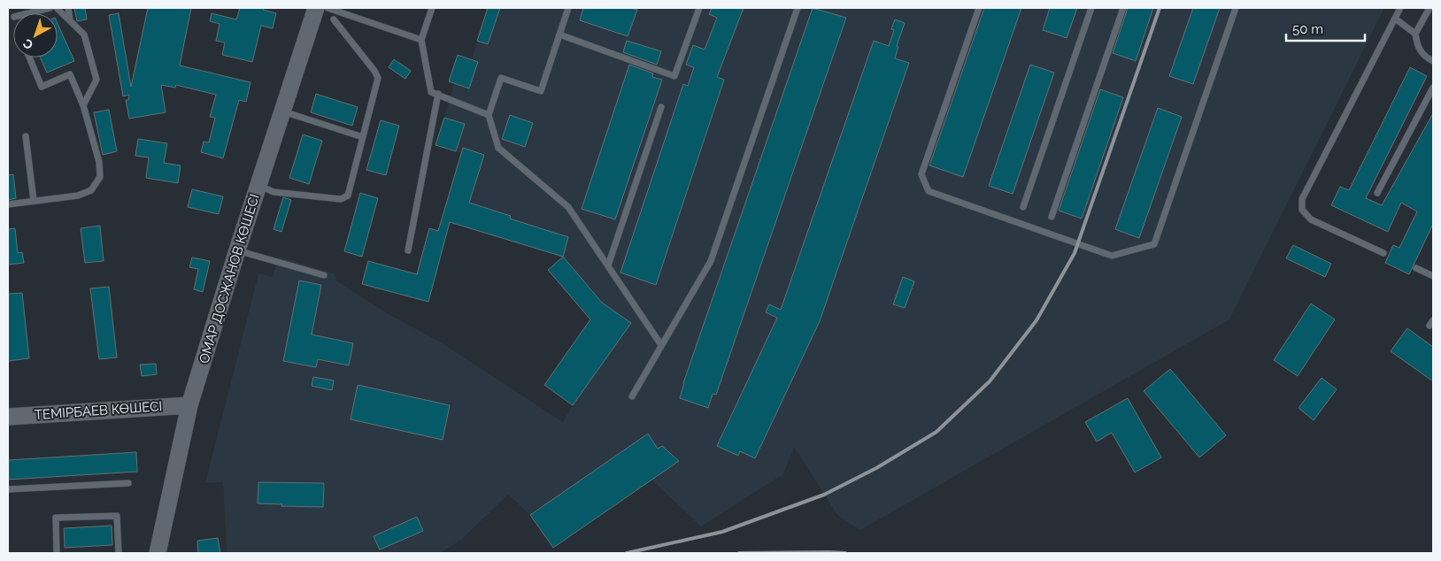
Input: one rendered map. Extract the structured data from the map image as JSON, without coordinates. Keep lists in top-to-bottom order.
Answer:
{
  "streets": {
    "street": ["ОМАР ДОСЖАНОВ КӨШЕСІ", "ТЕМІРБАЕВ КӨШЕСІ"]
  },
  "crossings": [
    ["ОМАР ДОСЖАНОВ КӨШЕСІ", "ТЕМІРБАЕВ КӨШЕСІ"]
  ],
  "scale_bar": "50 m",
  "north": "bottom left"
}
